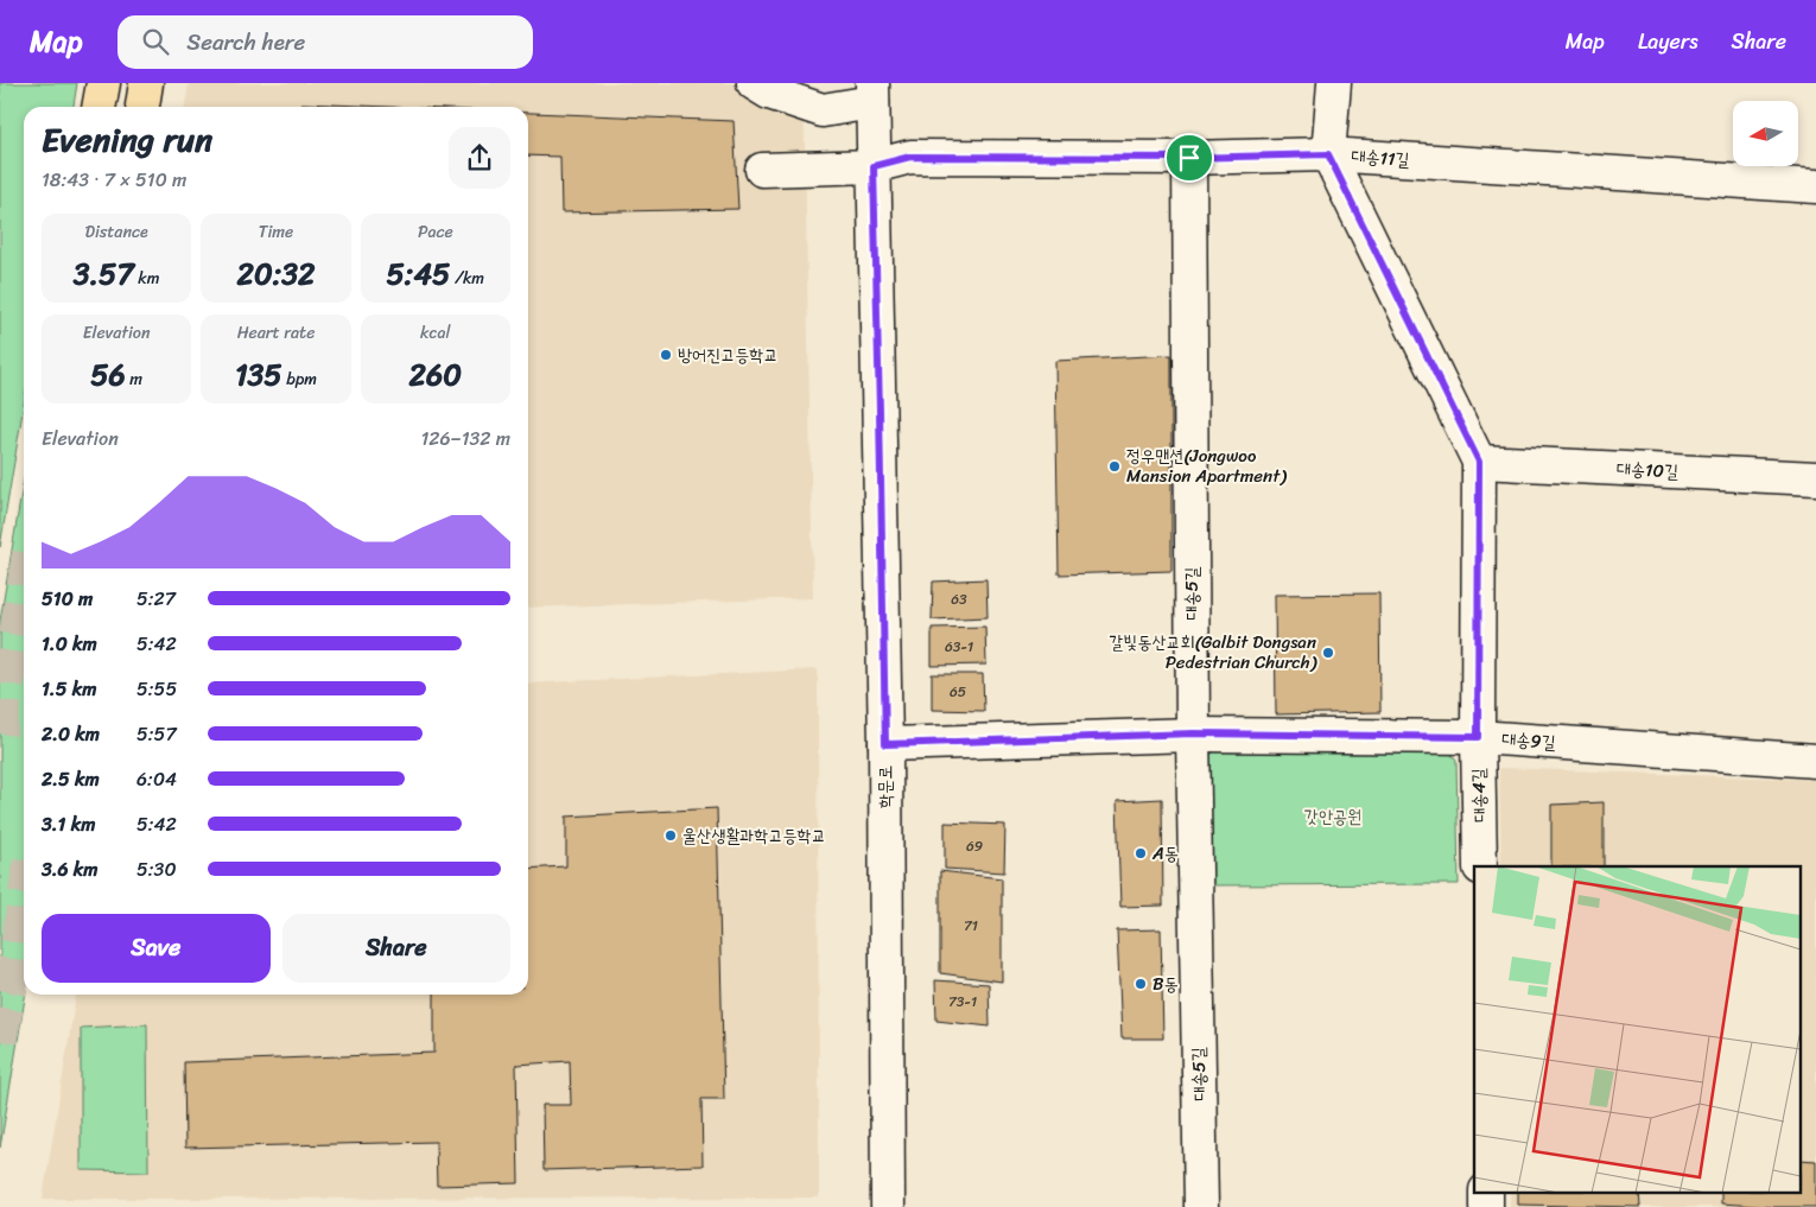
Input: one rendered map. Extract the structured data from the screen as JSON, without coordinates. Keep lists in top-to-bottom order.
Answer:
{
  "streets": {
    "street": [
      "대송11길",
      "대송10길",
      "대송5길",
      "대송9길",
      "학문로",
      "대송4길"
    ]
  },
  "crossings": [
    ["대송11길", "대송5길"],
    ["대송11길", "학문로"],
    ["대송11길", "대송4길"],
    ["대송10길", "대송4길"],
    ["대송5길", "대송9길"],
    ["대송9길", "학문로"],
    ["대송9길", "대송4길"]
  ],
  "parks": ["갓안공원"],
  "places": [
    "방어진고등학교",
    "정우맨션(Jongwoo Mansion Apartment)",
    "갈빛동산교회(Galbit Dongsan Pedestrian Church)",
    "울산생활과학고등학교",
    "A동",
    "B동"
  ],
  "house_numbers": [
    "63",
    "63-1",
    "65",
    "69",
    "71",
    "73-1"
  ],
  "north": "left",
  "page": {
    "header": "Map",
    "search": "Search here",
    "nav": ["Map", "Layers", "Share"],
    "heading": ["Evening run", "18:43 · 7 × 510 m"],
    "stats": [
      ["Distance", "3.57 km"],
      ["Time", "20:32"],
      ["Pace", "5:45 /km"],
      ["Elevation", "56 m"],
      ["Heart rate", "135 bpm"],
      ["kcal", "260"]
    ],
    "chart": ["Elevation", "126–132 m"],
    "list": [
      {
        "name": "510 m",
        "note": "5:27"
      },
      {
        "name": "1.0 km",
        "note": "5:42"
      },
      {
        "name": "1.5 km",
        "note": "5:55"
      },
      {
        "name": "2.0 km",
        "note": "5:57"
      },
      {
        "name": "2.5 km",
        "note": "6:04"
      },
      {
        "name": "3.1 km",
        "note": "5:42"
      },
      {
        "name": "3.6 km",
        "note": "5:30"
      }
    ],
    "buttons": ["Save", "Share"]
  }
}
